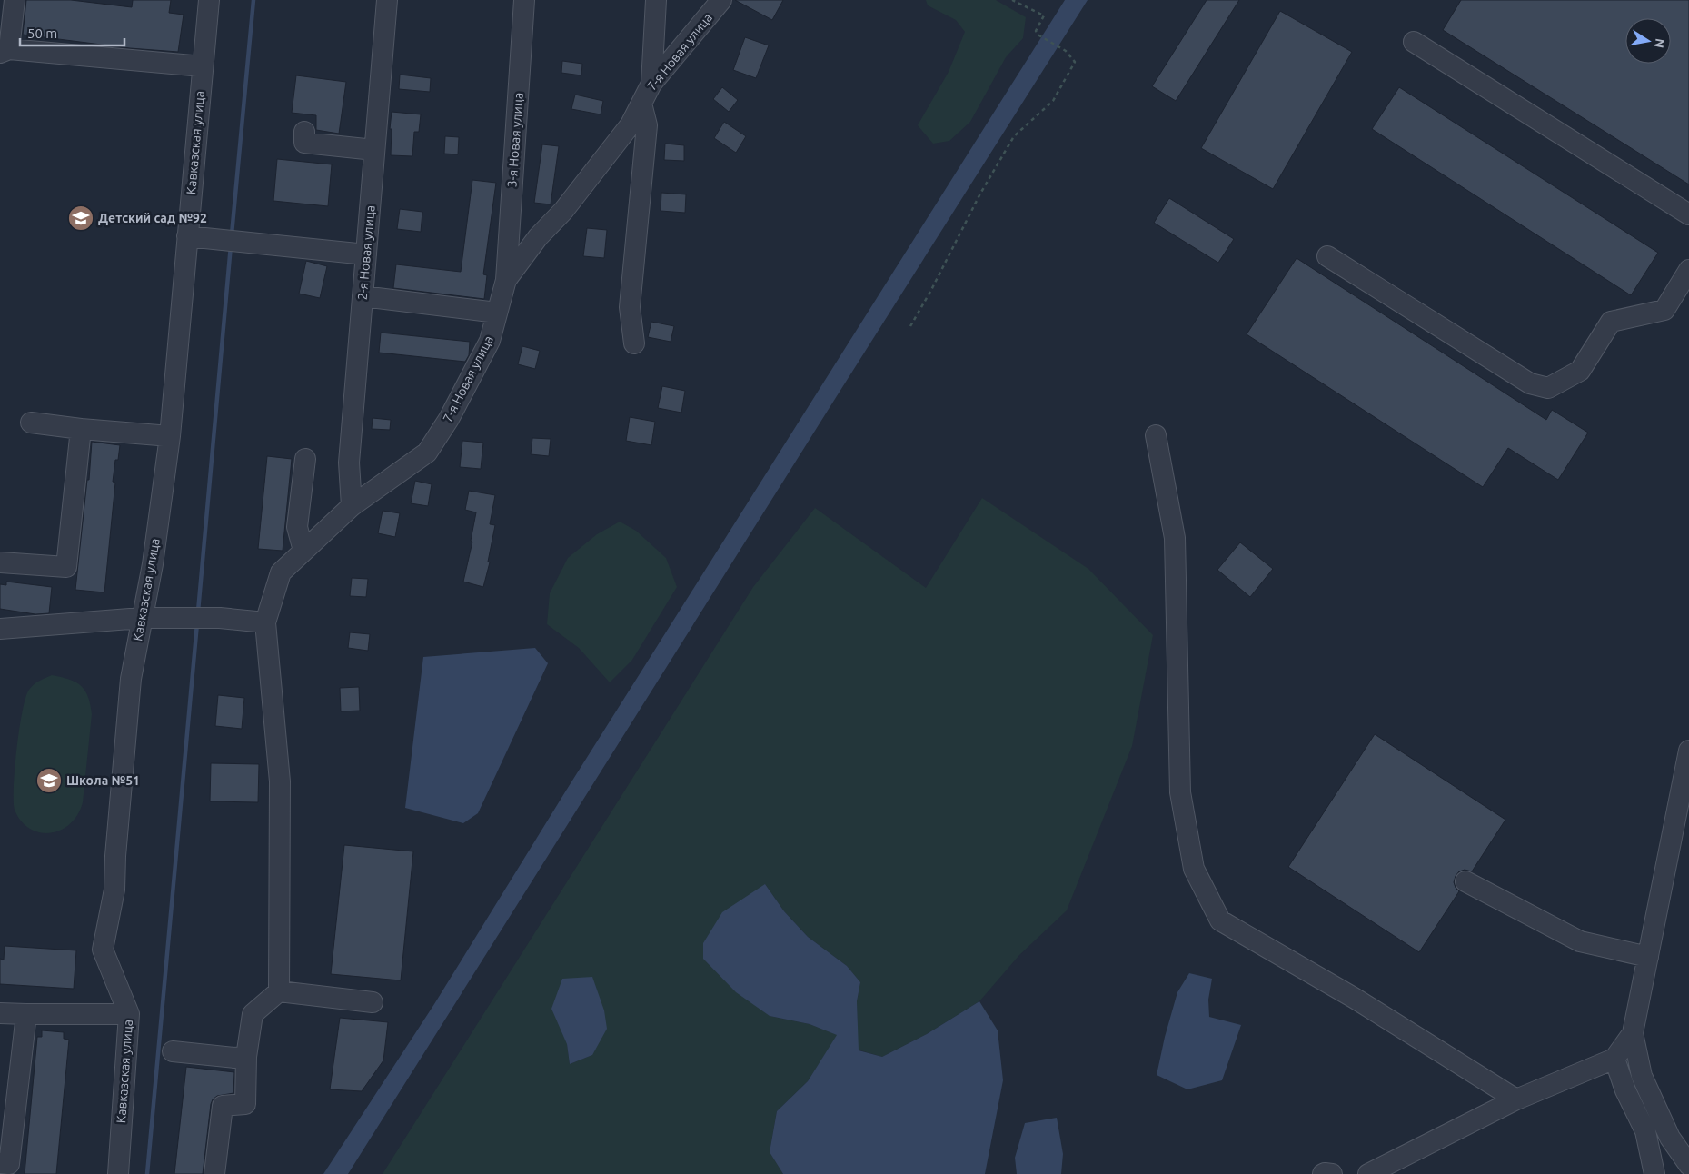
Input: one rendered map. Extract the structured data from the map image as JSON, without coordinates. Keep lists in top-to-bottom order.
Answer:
{
  "streets": {
    "street": [
      "7-я Новая улица",
      "3-я Новая улица",
      "Кавказская улица",
      "2-я Новая улица"
    ]
  },
  "crossings": [
    ["7-я Новая улица", "3-я Новая улица"],
    ["7-я Новая улица", "2-я Новая улица"]
  ],
  "places": {
    "school or university": ["Детский сад №92", "Школа №51"]
  },
  "scale_bar": "50 m",
  "north": "right"
}
